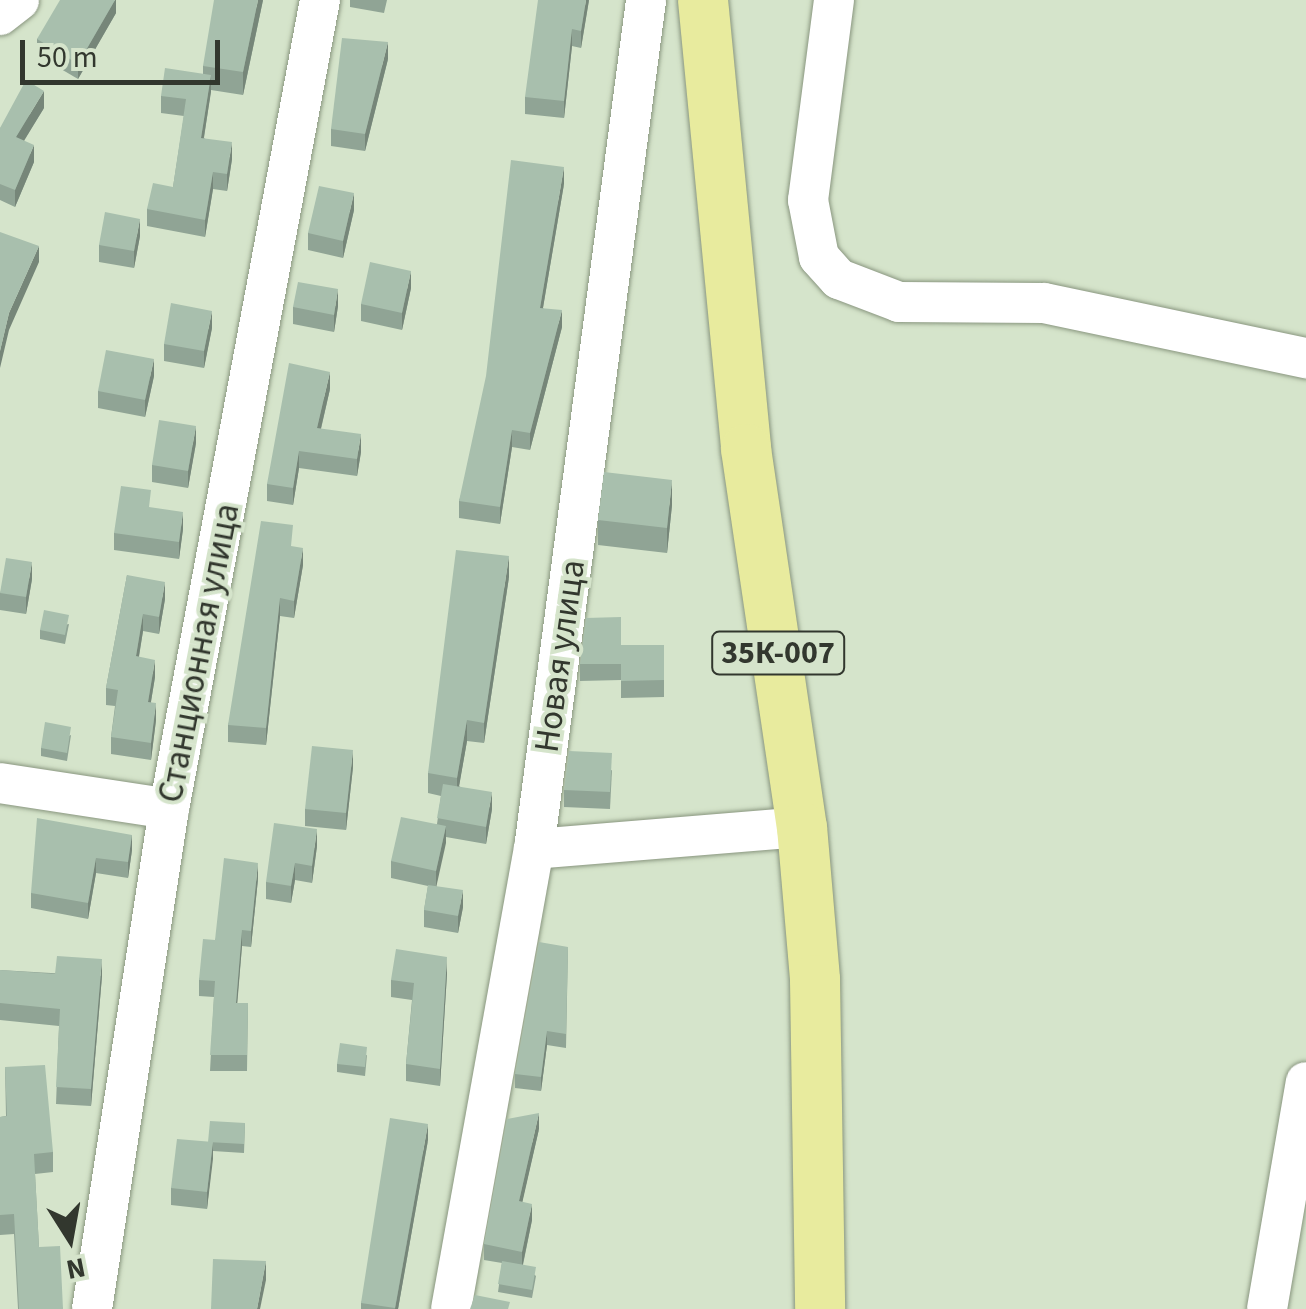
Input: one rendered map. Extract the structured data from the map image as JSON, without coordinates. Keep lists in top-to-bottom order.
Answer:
{
  "streets": {
    "main road": ["35К-007"],
    "street": ["Станционная улица", "Новая улица"]
  },
  "scale_bar": "50 m",
  "north": "bottom"
}
